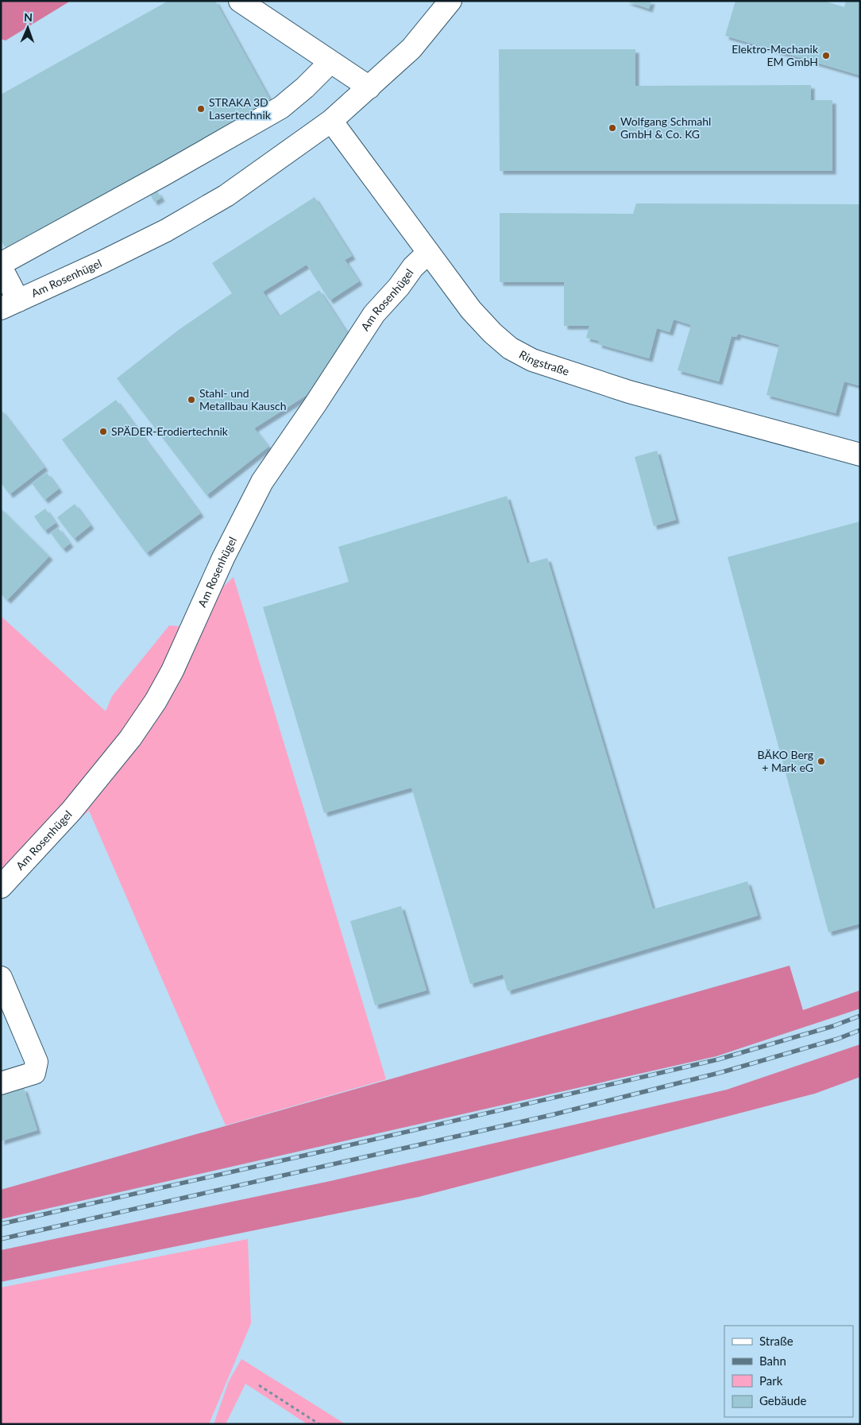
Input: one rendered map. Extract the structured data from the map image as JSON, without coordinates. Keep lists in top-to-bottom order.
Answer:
{
  "streets": {
    "street": ["Am Rosenhügel", "Ringstraße"]
  },
  "crossings": [
    ["Am Rosenhügel", "Ringstraße"]
  ],
  "places": [
    "Elektro-Mechanik EM GmbH",
    "STRAKA 3D Lasertechnik",
    "Wolfgang Schmahl GmbH & Co. KG",
    "Stahl- und Metallbau Kausch",
    "SPÄDER-Erodiertechnik",
    "BÄKO Berg + Mark eG"
  ],
  "legend": [
    "Straße",
    "Bahn",
    "Park",
    "Gebäude"
  ],
  "north": "top"
}
